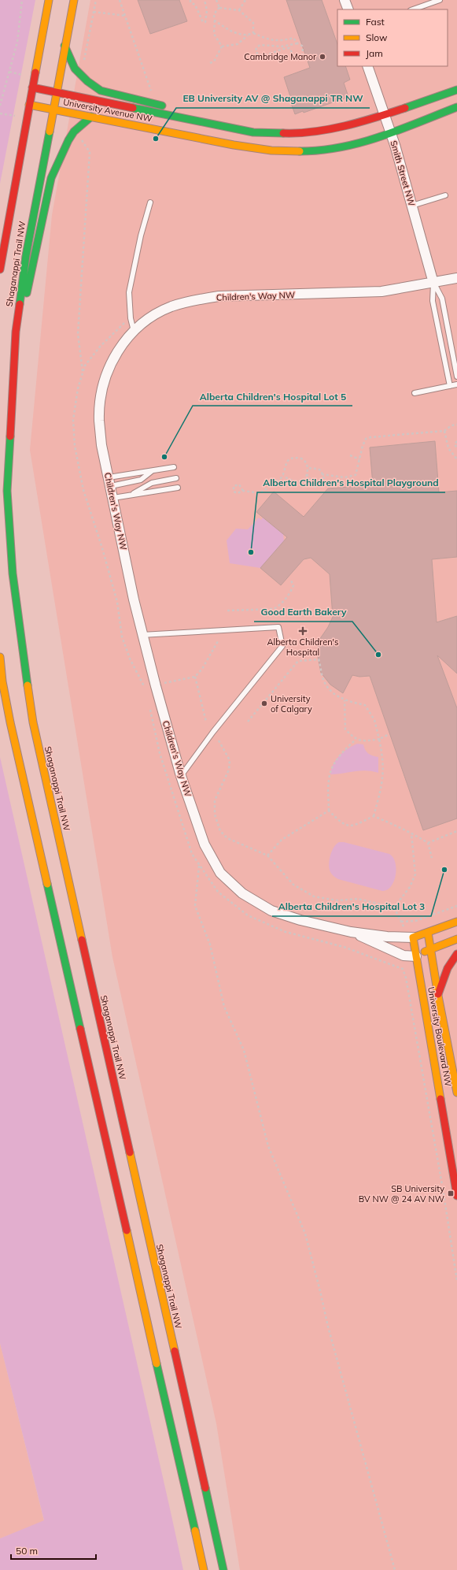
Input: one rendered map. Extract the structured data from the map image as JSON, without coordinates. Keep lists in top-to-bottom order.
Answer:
{
  "streets": {
    "main road": ["University Avenue NW", "Shaganappi Trail NW", "University Boulevard NW"],
    "street": ["Smith Street NW", "Children's Way NW"]
  },
  "crossings": [
    ["University Avenue NW", "Smith Street NW"],
    ["University Avenue NW", "Shaganappi Trail NW"],
    ["Smith Street NW", "Children's Way NW"],
    ["Children's Way NW", "University Boulevard NW"]
  ],
  "places": {
    "other": [
      "Cambridge Manor",
      "EB University AV @ Shaganappi TR NW",
      "Alberta Children's Hospital Lot 5",
      "Alberta Children's Hospital Playground",
      "Good Earth Bakery",
      "University of Calgary",
      "Alberta Children's Hospital Lot 3"
    ],
    "health": ["Alberta Children's Hospital"],
    "transit": ["SB University BV NW @ 24 AV NW"]
  },
  "legend": ["Fast", "Slow", "Jam"],
  "scale_bar": "50 m"
}
